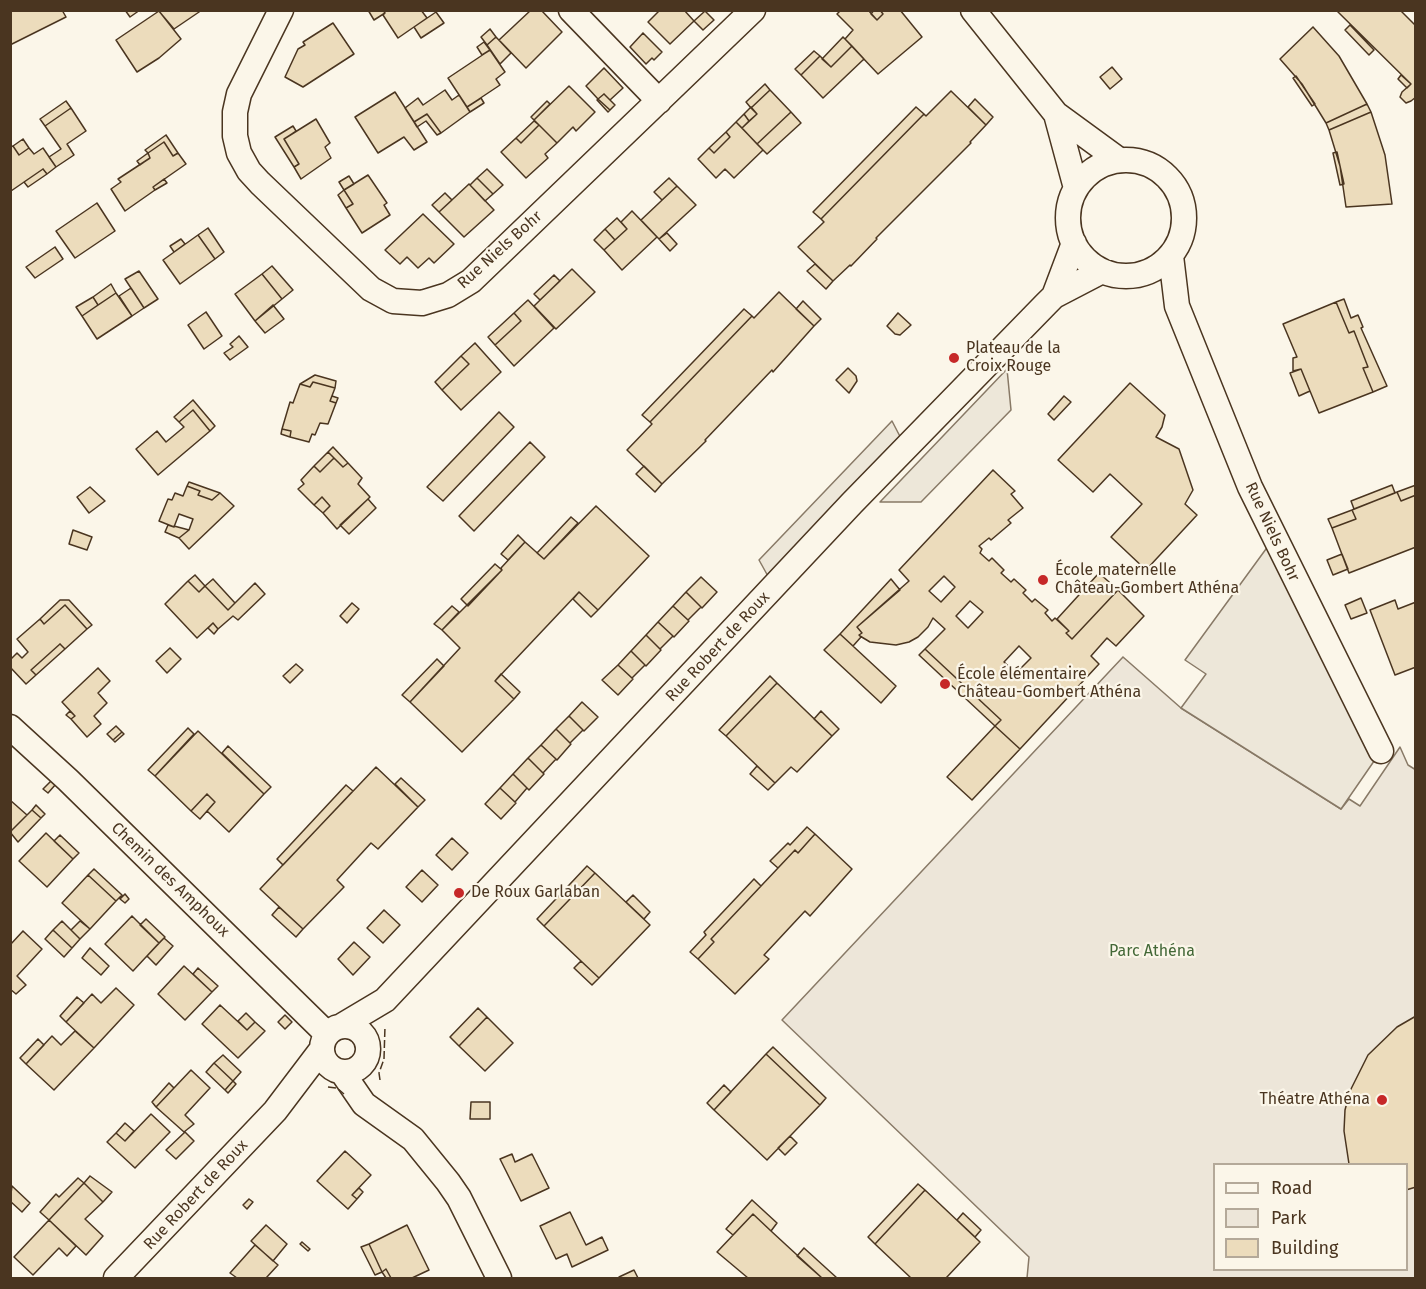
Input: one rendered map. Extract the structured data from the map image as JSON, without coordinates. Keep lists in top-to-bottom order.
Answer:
{
  "streets": {
    "street": ["Rue Niels Bohr", "Rue Robert de Roux", "Chemin des Amphoux"]
  },
  "crossings": [
    ["Rue Niels Bohr", "Rue Robert de Roux"],
    ["Rue Robert de Roux", "Chemin des Amphoux"]
  ],
  "parks": ["Parc Athéna"],
  "places": [
    "Plateau de la Croix Rouge",
    "École maternelle Château-Gombert Athéna",
    "École élémentaire Château-Gombert Athéna",
    "De Roux Garlaban",
    "Théatre Athéna"
  ],
  "legend": ["Road", "Park", "Building"]
}
